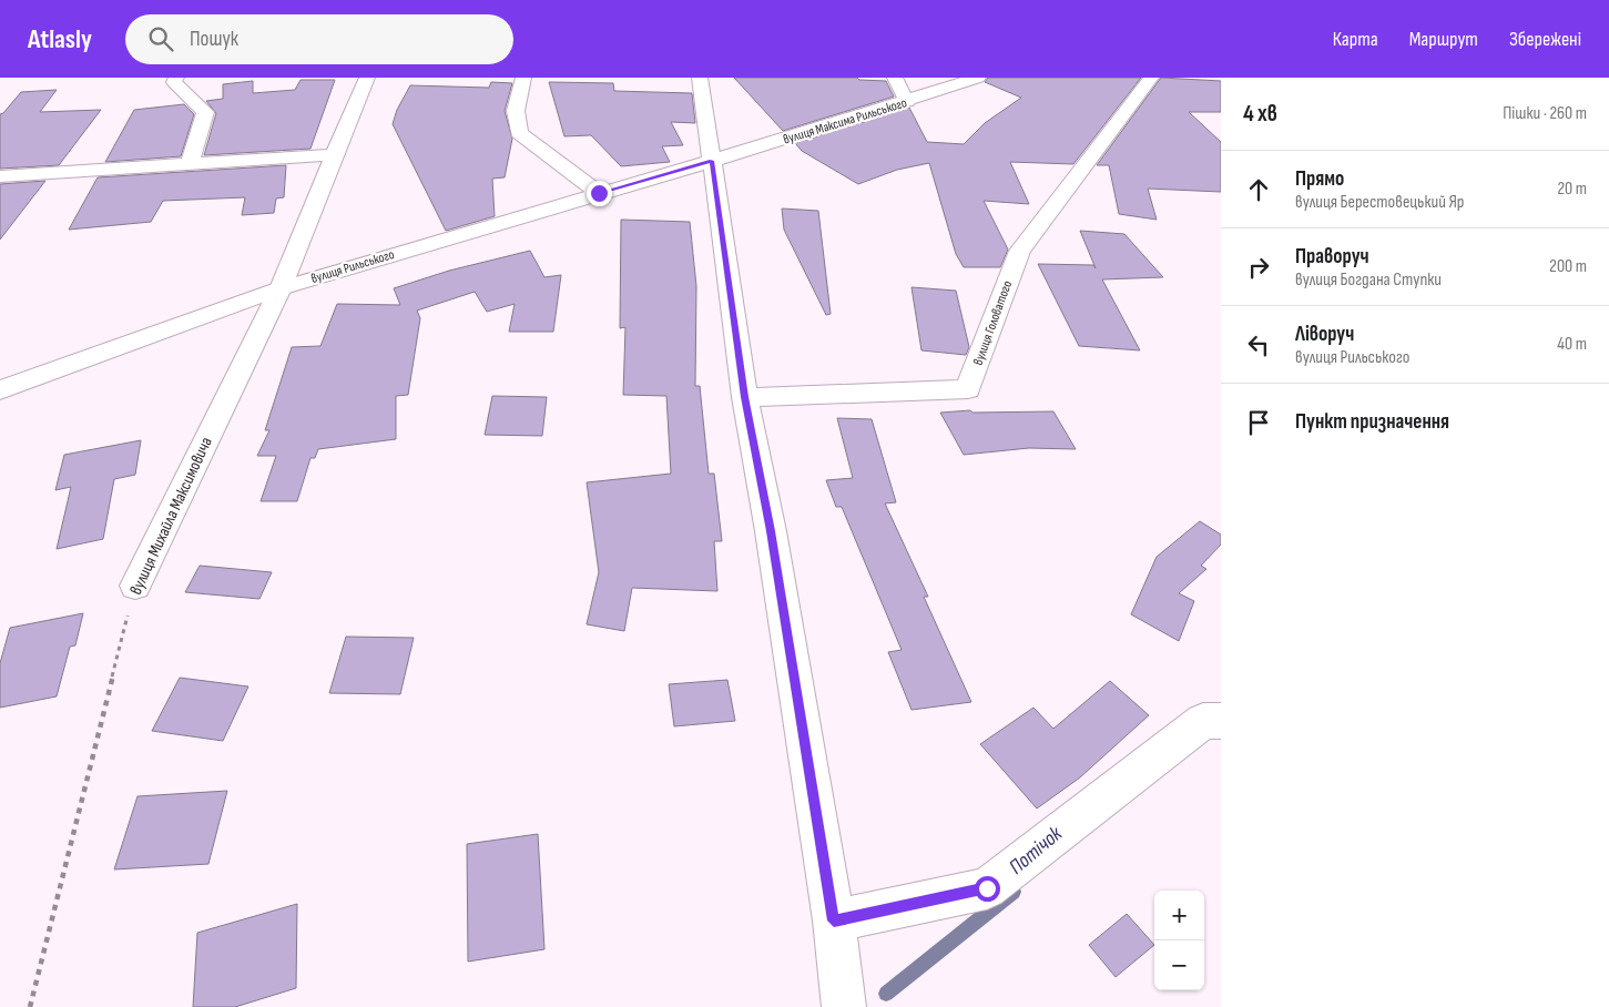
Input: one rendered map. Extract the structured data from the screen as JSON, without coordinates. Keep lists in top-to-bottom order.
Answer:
{
  "streets": {
    "street": [
      "вулиця Максима Рильського",
      "вулиця Рильського",
      "вулиця Головатого",
      "вулиця Михайла Максимовича"
    ]
  },
  "crossings": [
    ["вулиця Максима Рильського", "вулиця Рильського"],
    ["вулиця Рильського", "вулиця Михайла Максимовича"]
  ],
  "water": ["Потічок"],
  "page": {
    "header": "Atlasly",
    "search": "Пошук",
    "nav": ["Карта", "Маршрут", "Збережені"],
    "heading": ["4 хв", "Пішки · 260 m"],
    "list": [
      ["Прямо", "вулиця Берестовецький Яр", "20 m"],
      ["Праворуч", "вулиця Богдана Ступки", "200 m"],
      ["Ліворуч", "вулиця Рильського", "40 m"],
      "Пункт призначення"
    ],
    "map_buttons": ["+", "−"]
  }
}
